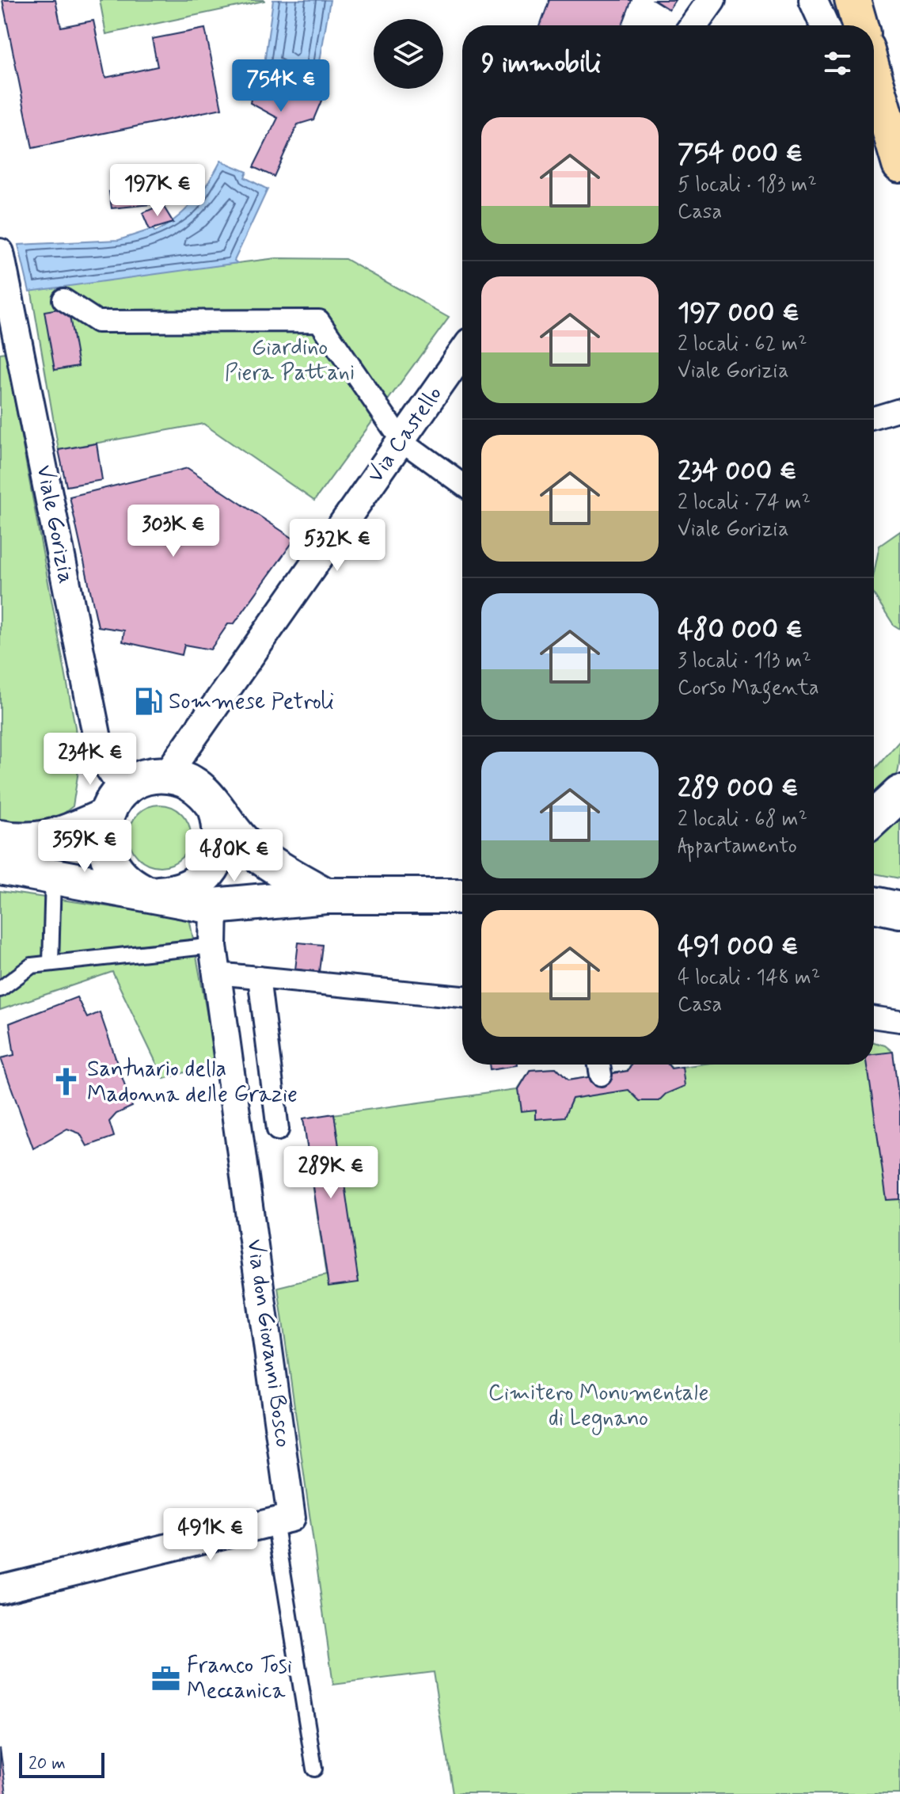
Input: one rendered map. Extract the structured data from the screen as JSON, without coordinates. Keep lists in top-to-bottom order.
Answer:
{
  "streets": {
    "street": ["Via Castello", "Viale Gorizia", "Via don Giovanni Bosco"]
  },
  "crossings": [
    ["Via Castello", "Viale Gorizia"]
  ],
  "parks": ["Giardino Piera Pattani", "Cimitero Monumentale di Legnano"],
  "places": {
    "fuel station": ["Sommese Petroli"],
    "church": ["Santuario della Madonna delle Grazie"],
    "office": ["Franco Tosi Meccanica"]
  },
  "scale_bar": "20 m",
  "page": {
    "heading": "9 immobili",
    "price": [
      "754K €",
      "197K €",
      "303K €",
      "532K €",
      "234K €",
      "359K €",
      "480K €",
      "289K €",
      "491K €"
    ],
    "list": [
      {
        "name": "754 000 €",
        "note": "5 locali · 183 m² · Casa"
      },
      {
        "name": "197 000 €",
        "note": "2 locali · 62 m² · Viale Gorizia"
      },
      {
        "name": "234 000 €",
        "note": "2 locali · 74 m² · Viale Gorizia"
      },
      {
        "name": "480 000 €",
        "note": "3 locali · 113 m² · Corso Magenta"
      },
      {
        "name": "289 000 €",
        "note": "2 locali · 68 m² · Appartamento"
      },
      {
        "name": "491 000 €",
        "note": "4 locali · 148 m² · Casa"
      }
    ],
    "scale": "20 m"
  }
}
